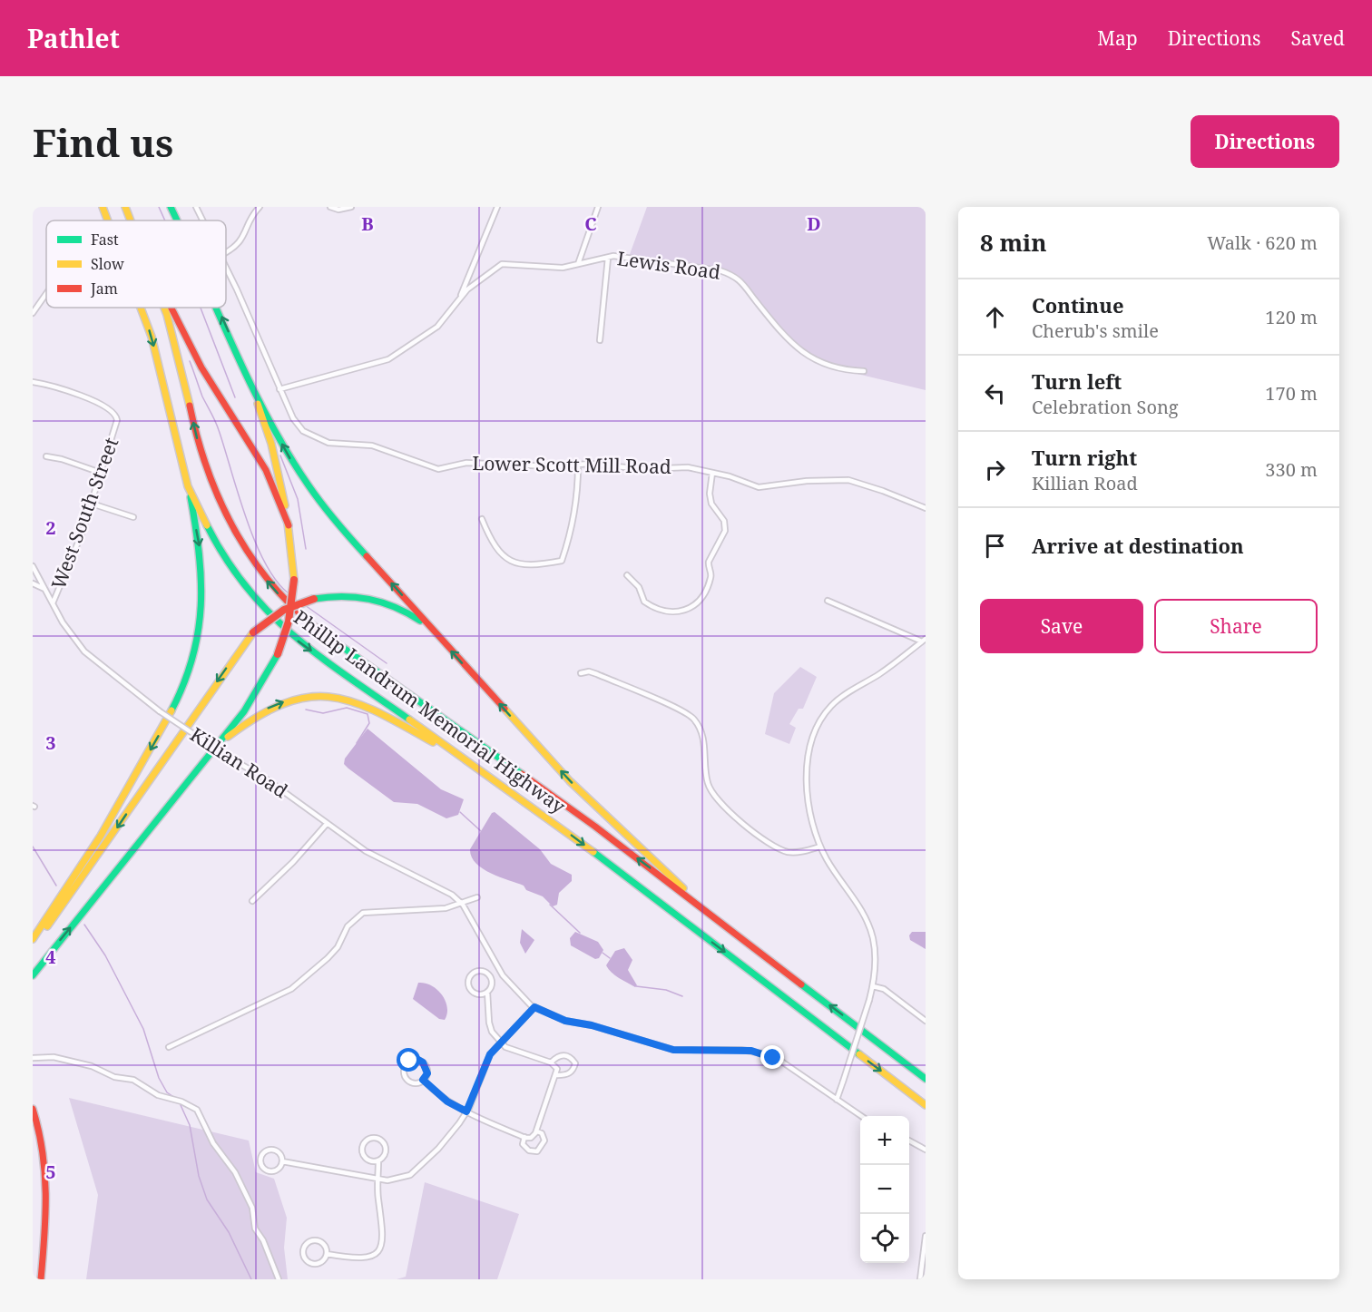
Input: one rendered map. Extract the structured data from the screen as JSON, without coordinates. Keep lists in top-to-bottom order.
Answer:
{
  "streets": {
    "main road": ["Phillip Landrum Memorial Highway"],
    "street": [
      "Lewis Road",
      "Lower Scott Mill Road",
      "West South Street",
      "Killian Road"
    ]
  },
  "crossings": [
    ["Lewis Road", "Lower Scott Mill Road"],
    ["West South Street", "Killian Road"]
  ],
  "legend": ["Fast", "Slow", "Jam"],
  "page": {
    "header": "Pathlet",
    "nav": ["Map", "Directions", "Saved"],
    "buttons": [
      "Directions",
      ["Save", "Share"]
    ],
    "title": "Find us",
    "heading": ["8 min", "Walk · 620 m"],
    "list": [
      ["Continue", "Cherub's smile", "120 m"],
      ["Turn left", "Celebration Song", "170 m"],
      ["Turn right", "Killian Road", "330 m"],
      "Arrive at destination"
    ],
    "map_buttons": ["+", "−"]
  },
  "grid": {
    "columns": ["B", "C", "D"],
    "rows": [
      "2",
      "3",
      "4",
      "5"
    ]
  }
}
